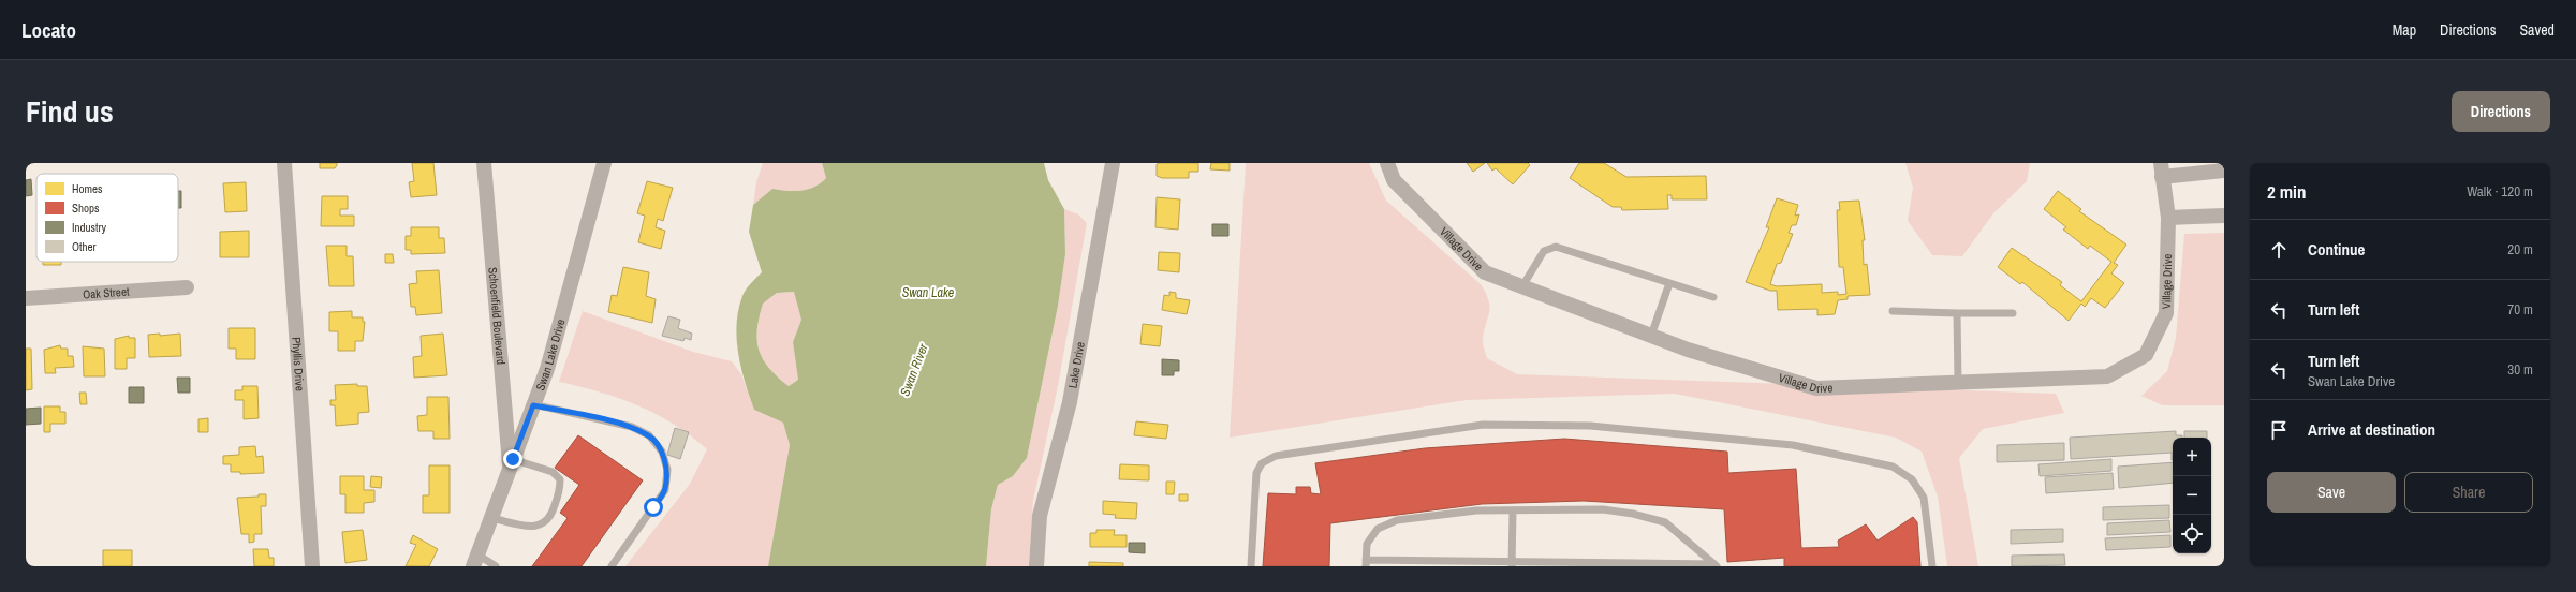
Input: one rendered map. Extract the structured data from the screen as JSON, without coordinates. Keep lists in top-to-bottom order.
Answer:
{
  "streets": {
    "street": [
      "Village Drive",
      "Oak Street",
      "Schoenfield Boulevard",
      "Swan Lake Drive",
      "Phyllis Drive",
      "Lake Drive"
    ]
  },
  "crossings": [
    ["Schoenfield Boulevard", "Swan Lake Drive"]
  ],
  "water": ["Swan Lake", "Swan River"],
  "legend": [
    "Homes",
    "Shops",
    "Industry",
    "Other"
  ],
  "page": {
    "header": "Locato",
    "nav": ["Map", "Directions", "Saved"],
    "title": "Find us",
    "buttons": [
      "Directions",
      ["Save", "Share"]
    ],
    "heading": ["2 min", "Walk · 120 m"],
    "list": [
      ["Continue", "20 m"],
      ["Turn left", "70 m"],
      ["Turn left", "Swan Lake Drive", "30 m"],
      "Arrive at destination"
    ],
    "map_buttons": ["+", "−"]
  }
}
